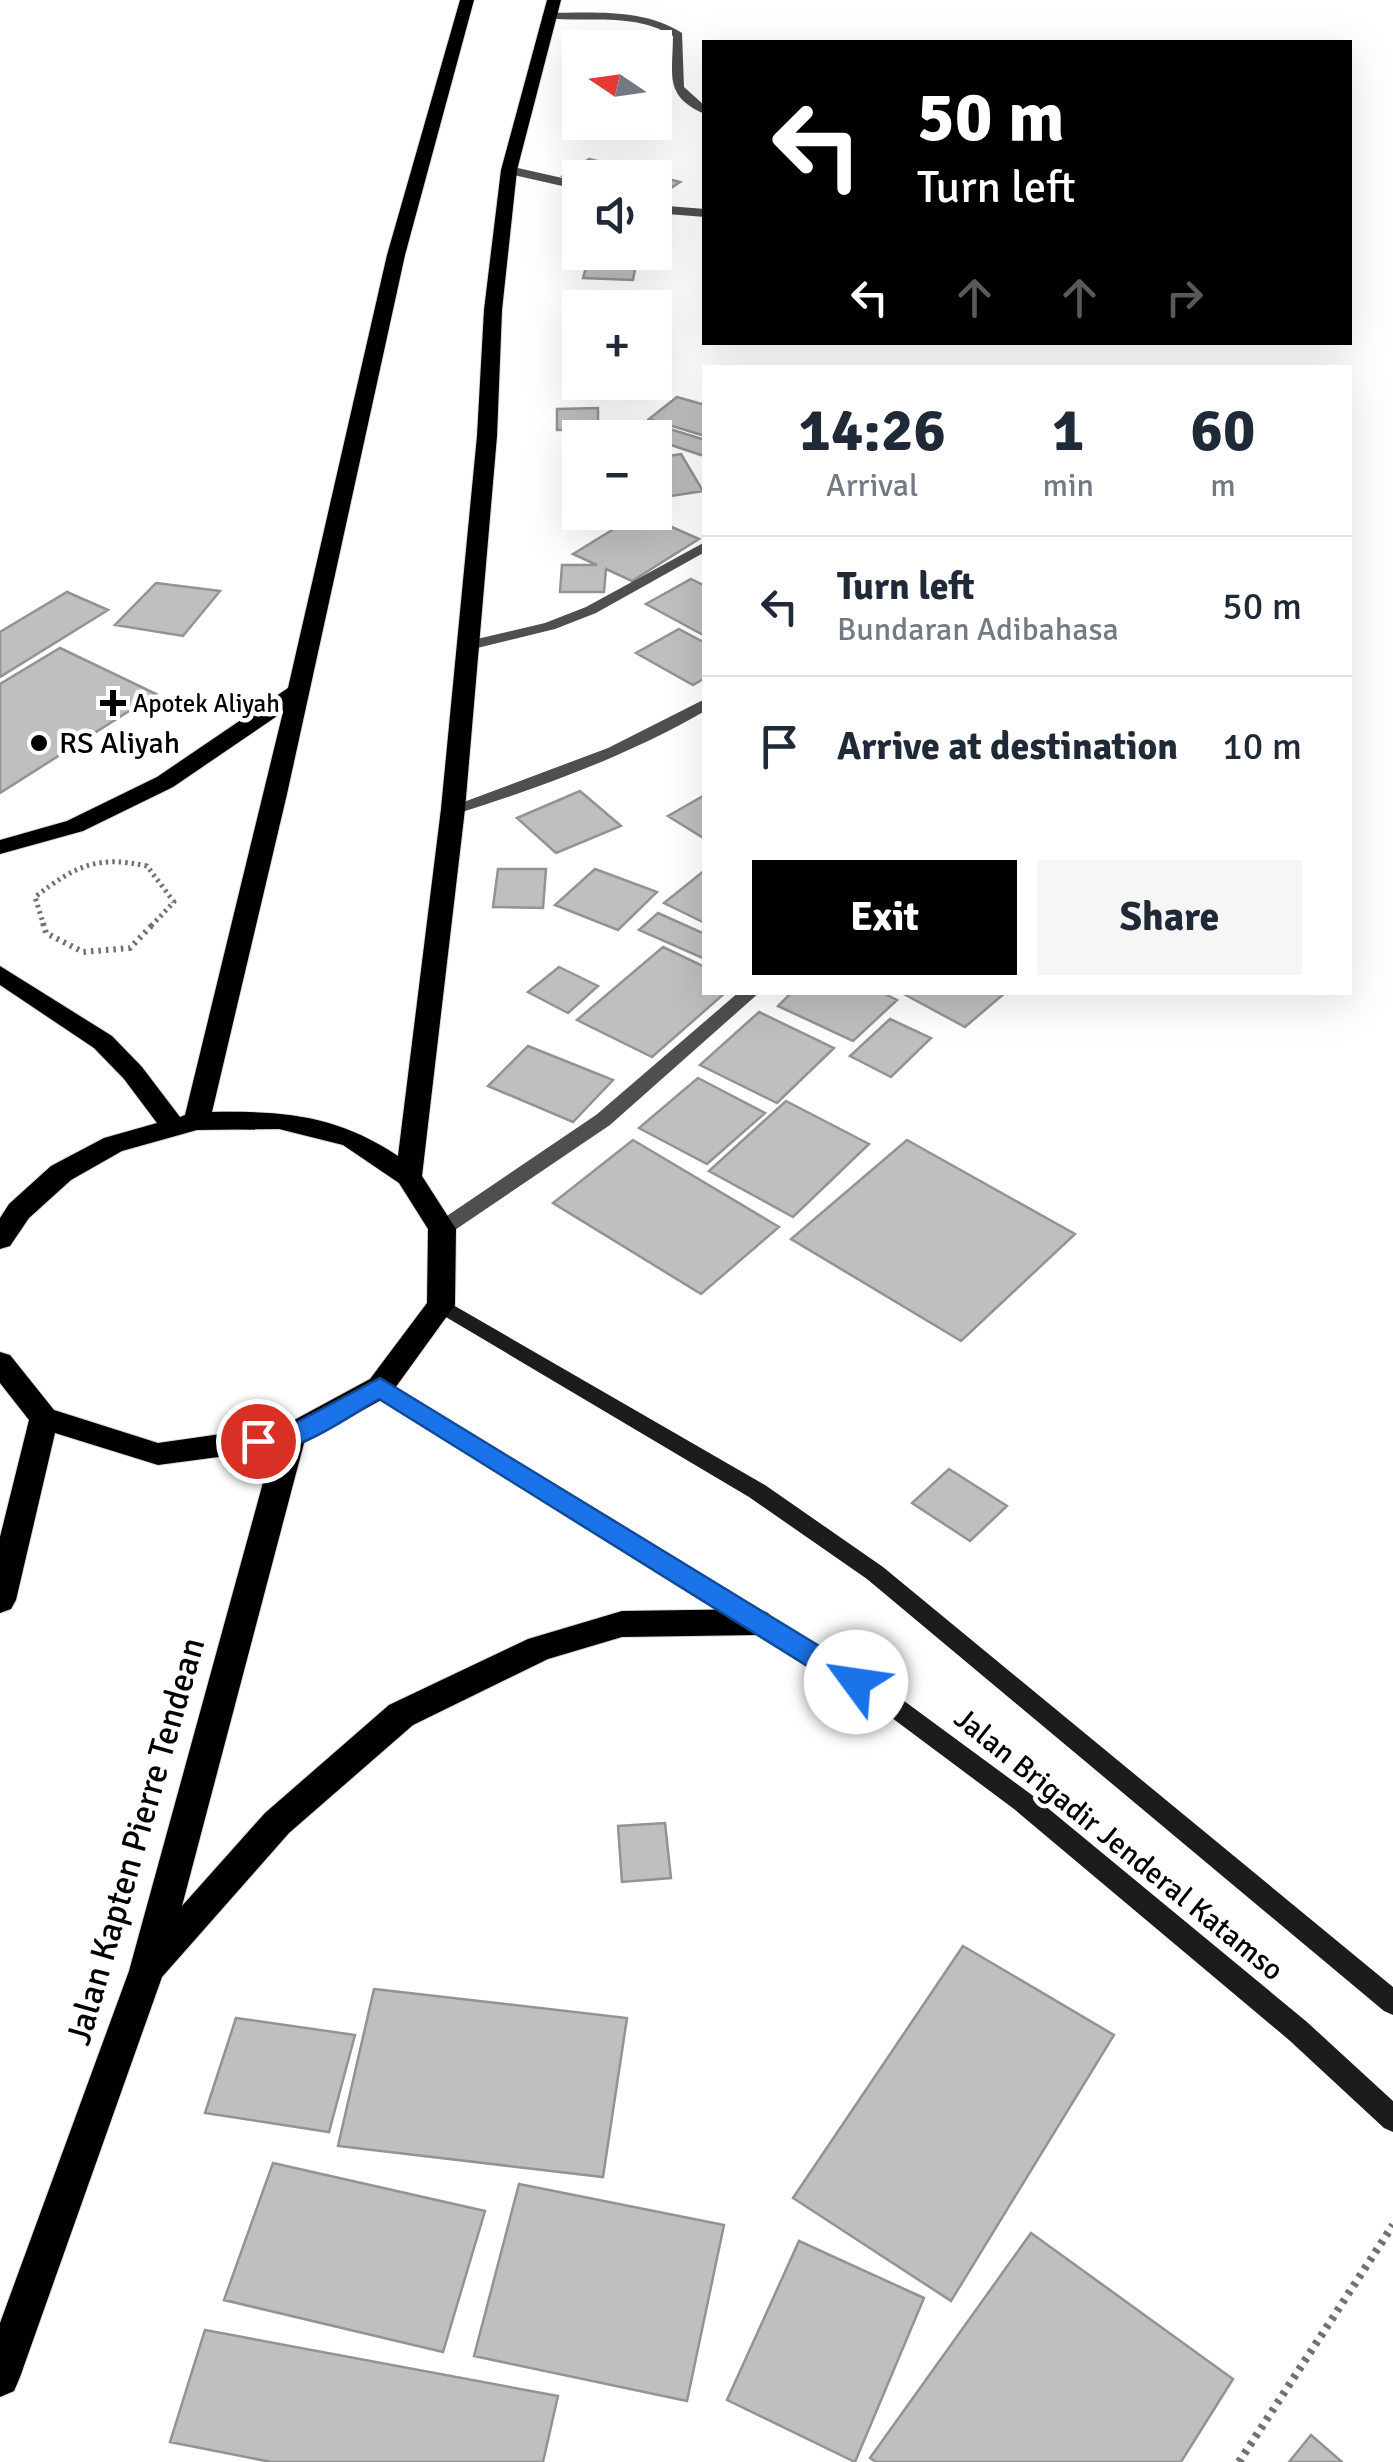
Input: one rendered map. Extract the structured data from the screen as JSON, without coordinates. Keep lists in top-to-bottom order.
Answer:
{
  "streets": {
    "highway": ["Jalan Kapten Pierre Tendean"],
    "main road": ["Jalan Brigadir Jenderal Katamso"]
  },
  "places": {
    "health": ["Apotek Aliyah"],
    "other": ["RS Aliyah"]
  },
  "north": "left",
  "page": {
    "map_buttons": ["+", "−"],
    "turn": ["50 m", "Turn left"],
    "eta": [
      "14:26",
      "Arrival",
      "1",
      "min",
      "60",
      "m"
    ],
    "list": [
      {
        "name": "Turn left",
        "note": "Bundaran Adibahasa",
        "value": "50 m"
      },
      {
        "name": "Arrive at destination",
        "value": "10 m"
      }
    ],
    "buttons": ["Exit", "Share"]
  }
}
